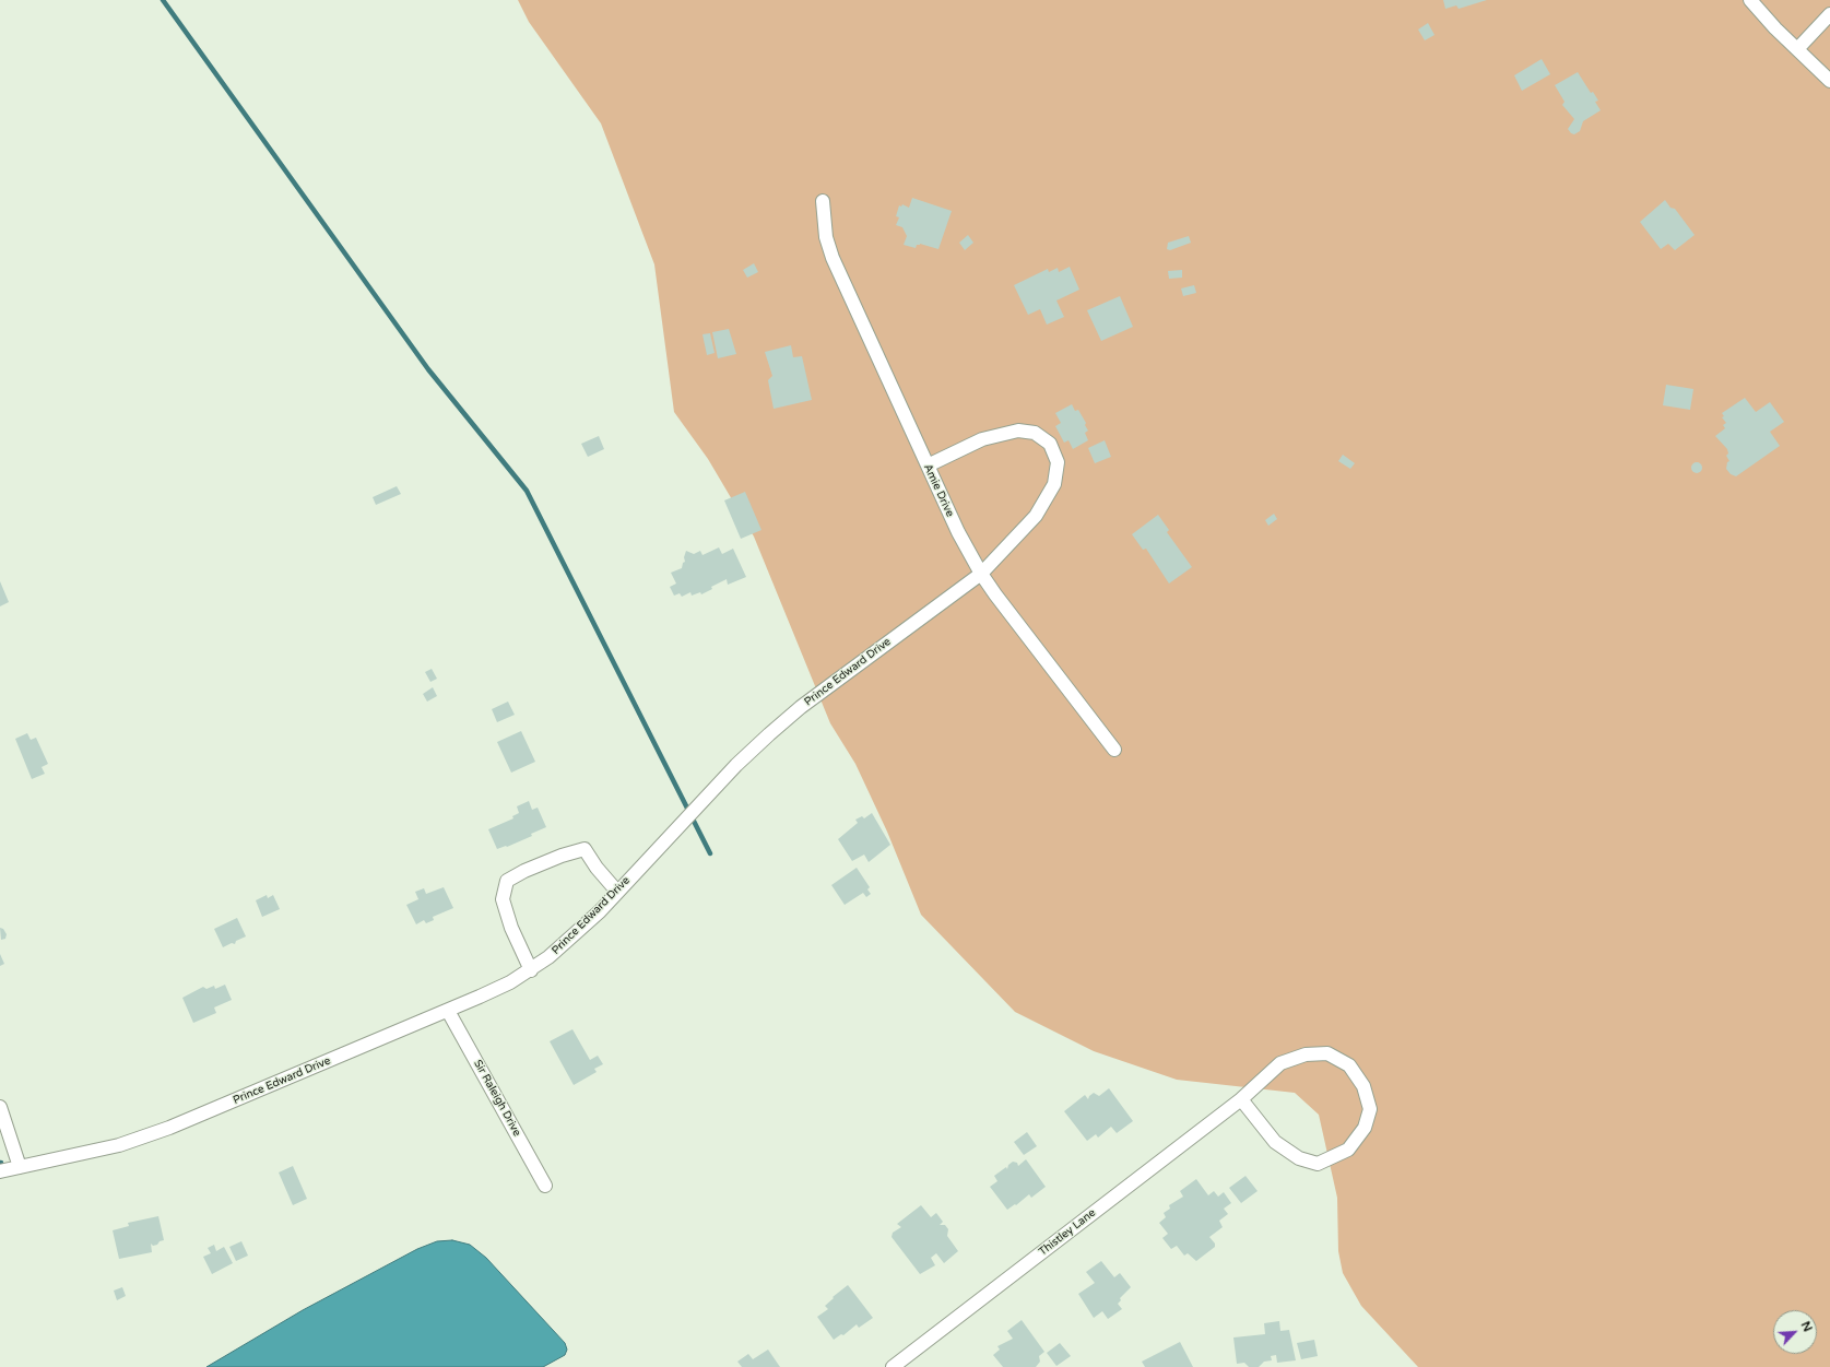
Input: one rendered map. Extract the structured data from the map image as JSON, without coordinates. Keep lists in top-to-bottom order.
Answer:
{
  "streets": {
    "street": [
      "Amie Drive",
      "Prince Edward Drive",
      "Sir Raleigh Drive",
      "Thistley Lane"
    ]
  },
  "crossings": [
    ["Amie Drive", "Prince Edward Drive"],
    ["Prince Edward Drive", "Sir Raleigh Drive"]
  ],
  "north": "top right"
}
